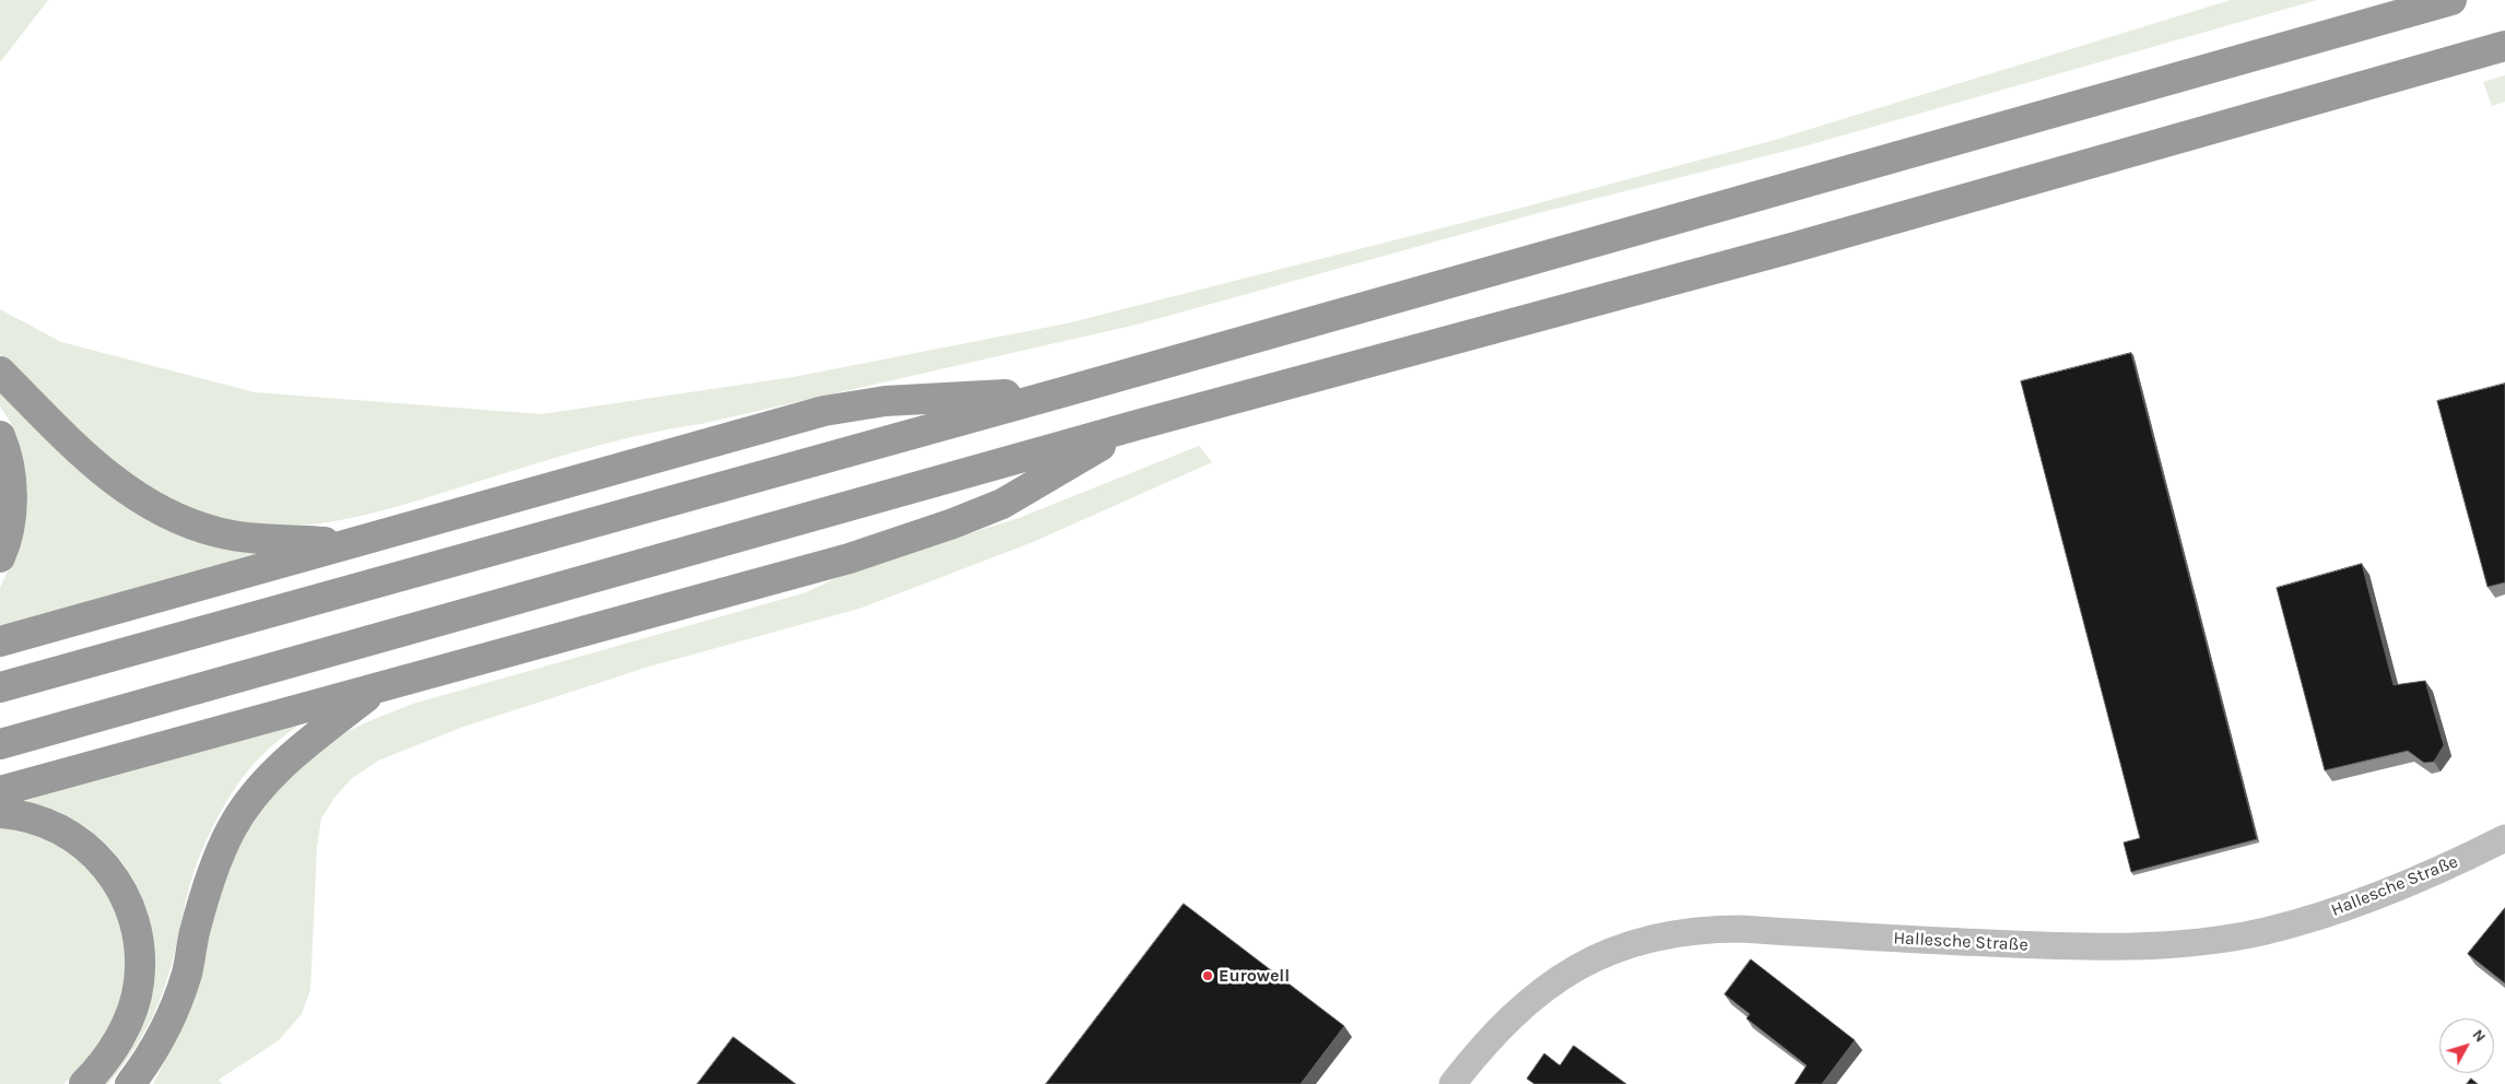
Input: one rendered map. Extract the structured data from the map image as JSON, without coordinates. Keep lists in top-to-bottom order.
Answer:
{
  "streets": {
    "street": ["Hallesche Straße"]
  },
  "places": ["Eurowell"],
  "north": "top right"
}
